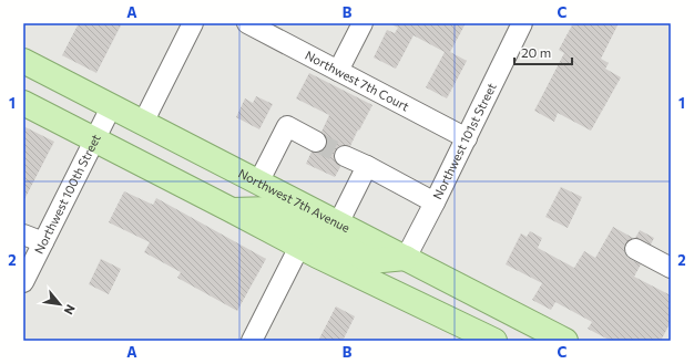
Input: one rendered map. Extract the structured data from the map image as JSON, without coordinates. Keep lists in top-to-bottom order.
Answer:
{
  "streets": {
    "main road": ["Northwest 7th Avenue"],
    "street": ["Northwest 7th Court", "Northwest 101st Street", "Northwest 100th Street"]
  },
  "crossings": [
    ["Northwest 7th Court", "Northwest 101st Street"],
    ["Northwest 101st Street", "Northwest 7th Avenue"],
    ["Northwest 100th Street", "Northwest 7th Avenue"]
  ],
  "scale_bar": "20 m",
  "north": "bottom right",
  "grid": {
    "columns": ["A", "B", "C"],
    "rows": ["1", "2"]
  }
}
